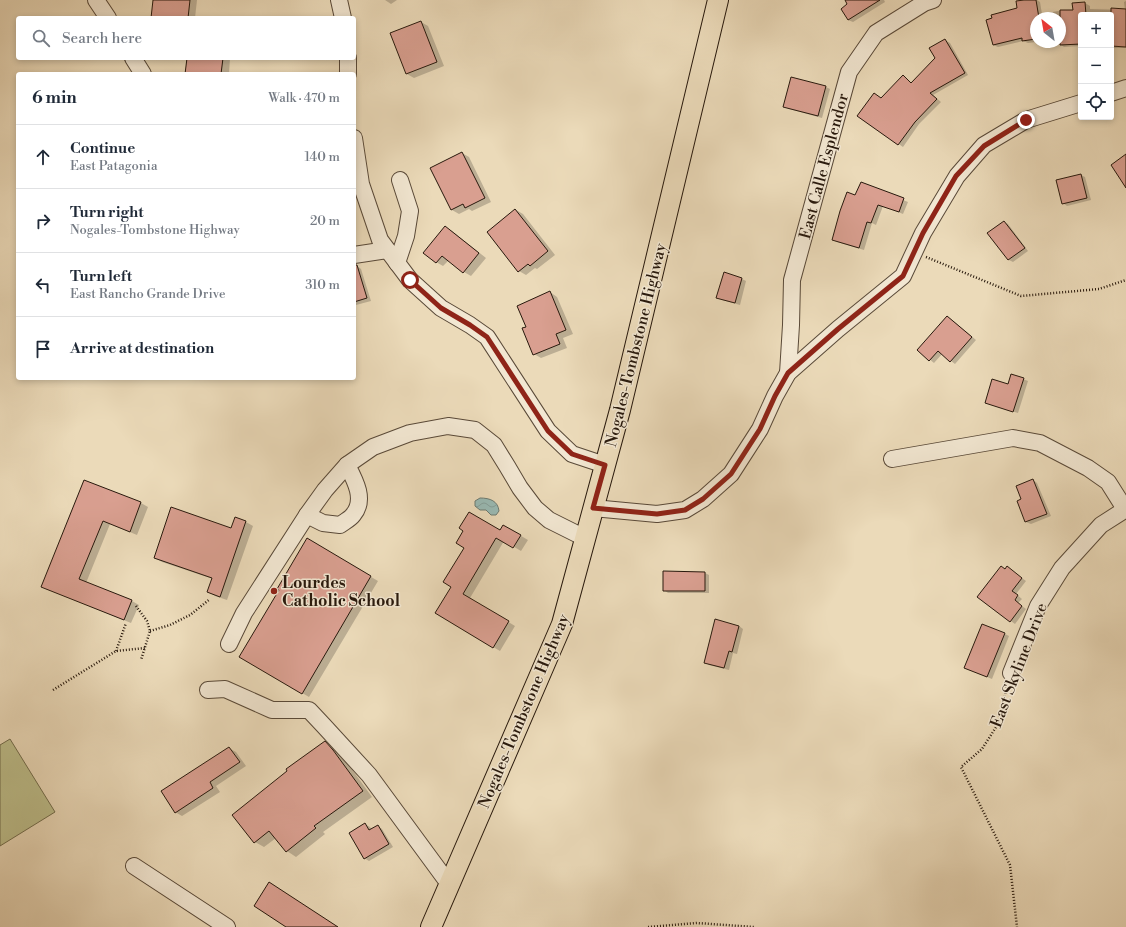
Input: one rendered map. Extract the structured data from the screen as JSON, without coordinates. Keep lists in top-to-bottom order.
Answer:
{
  "streets": {
    "main road": ["Nogales-Tombstone Highway"],
    "street": ["East Calle Esplendor", "East Skyline Drive"]
  },
  "places": ["Lourdes Catholic School"],
  "north": "top left",
  "page": {
    "map_buttons": ["+", "−"],
    "search": "Search here",
    "heading": ["6 min", "Walk · 470 m"],
    "list": [
      ["Continue", "East Patagonia", "140 m"],
      ["Turn right", "Nogales-Tombstone Highway", "20 m"],
      ["Turn left", "East Rancho Grande Drive", "310 m"],
      "Arrive at destination"
    ]
  }
}
